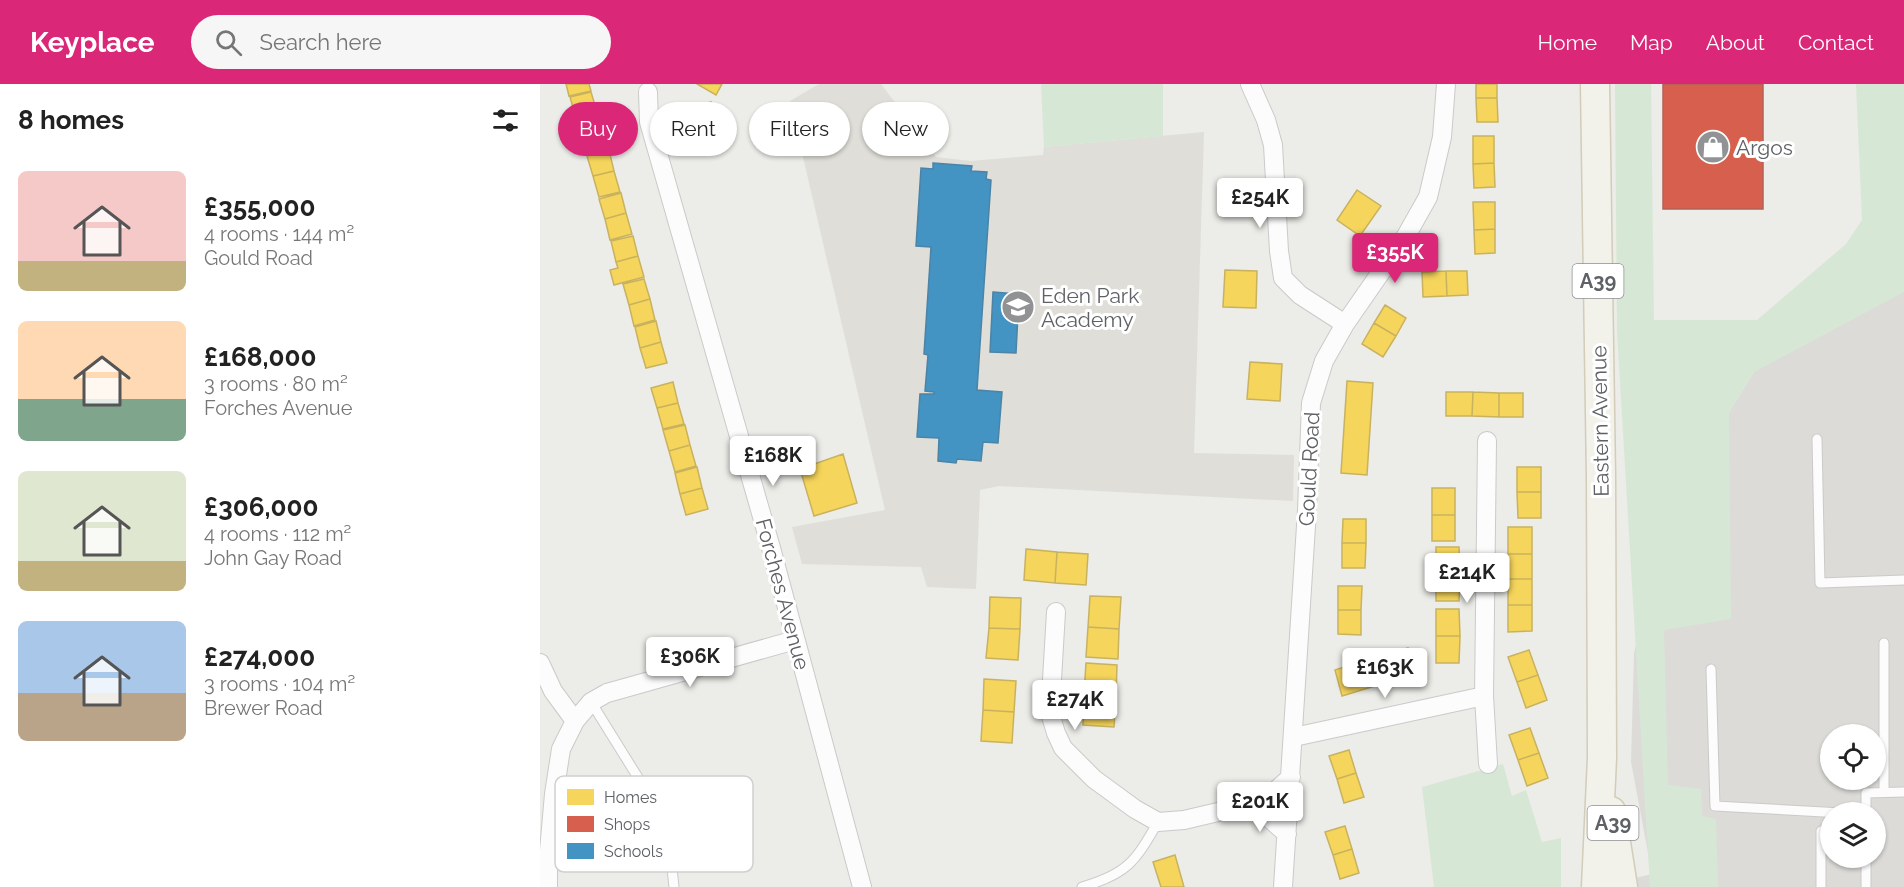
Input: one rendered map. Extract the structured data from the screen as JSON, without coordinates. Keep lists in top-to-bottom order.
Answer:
{
  "streets": {
    "main road": ["A39", "Eastern Avenue"],
    "street": ["Gould Road", "Forches Avenue"]
  },
  "places": {
    "shop": ["Argos"],
    "school or university": ["Eden Park Academy"]
  },
  "legend": ["Homes", "Shops", "Schools"],
  "page": {
    "header": "Keyplace",
    "search": "Search here",
    "nav": [
      "Home",
      "Map",
      "About",
      "Contact"
    ],
    "heading": "8 homes",
    "chip": [
      "Buy",
      "Rent",
      "Filters",
      "New"
    ],
    "list": [
      {
        "name": "£355,000",
        "note": "4 rooms · 144 m² · Gould Road"
      },
      {
        "name": "£168,000",
        "note": "3 rooms · 80 m² · Forches Avenue"
      },
      {
        "name": "£306,000",
        "note": "4 rooms · 112 m² · John Gay Road"
      },
      {
        "name": "£274,000",
        "note": "3 rooms · 104 m² · Brewer Road"
      }
    ],
    "price": [
      "£254K",
      "£355K",
      "£168K",
      "£214K",
      "£306K",
      "£163K",
      "£274K",
      "£201K"
    ]
  }
}
